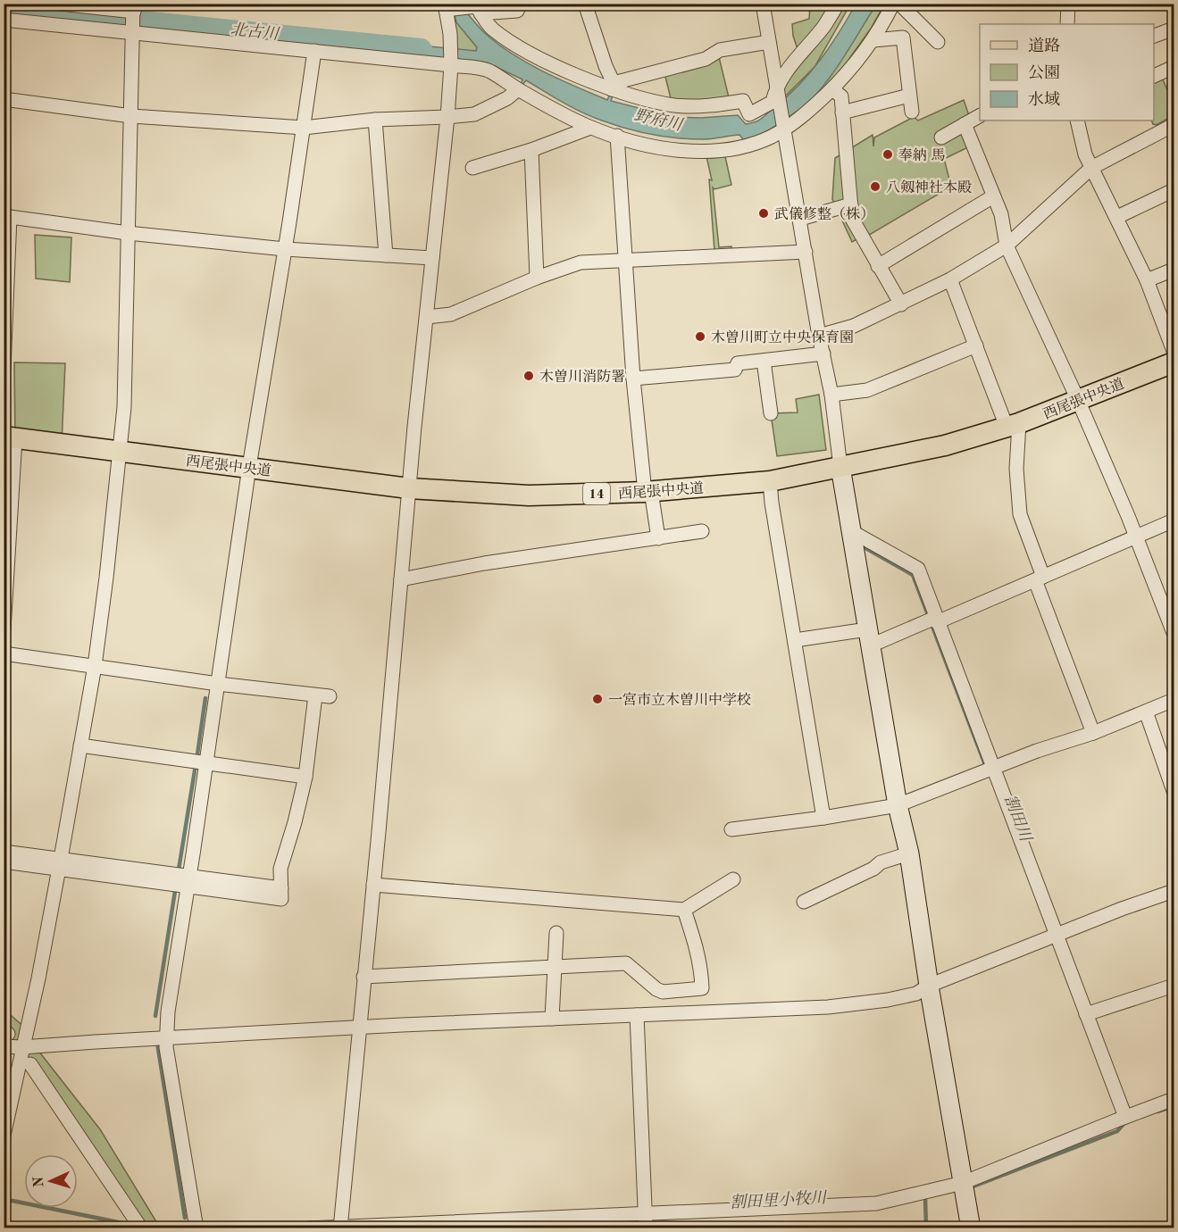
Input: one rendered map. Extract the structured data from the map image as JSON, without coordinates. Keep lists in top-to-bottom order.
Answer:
{
  "streets": {
    "main road": ["西尾張中央道", "14"]
  },
  "water": [
    "北古川",
    "野府川",
    "割田川",
    "割田里小牧川"
  ],
  "places": [
    "奉納 馬",
    "八剱神社本殿",
    "武儀修整（株）",
    "木曽川町立中央保育園",
    "木曽川消防署",
    "一宮市立木曽川中学校"
  ],
  "legend": ["道路", "公園", "水域"],
  "north": "left"
}
